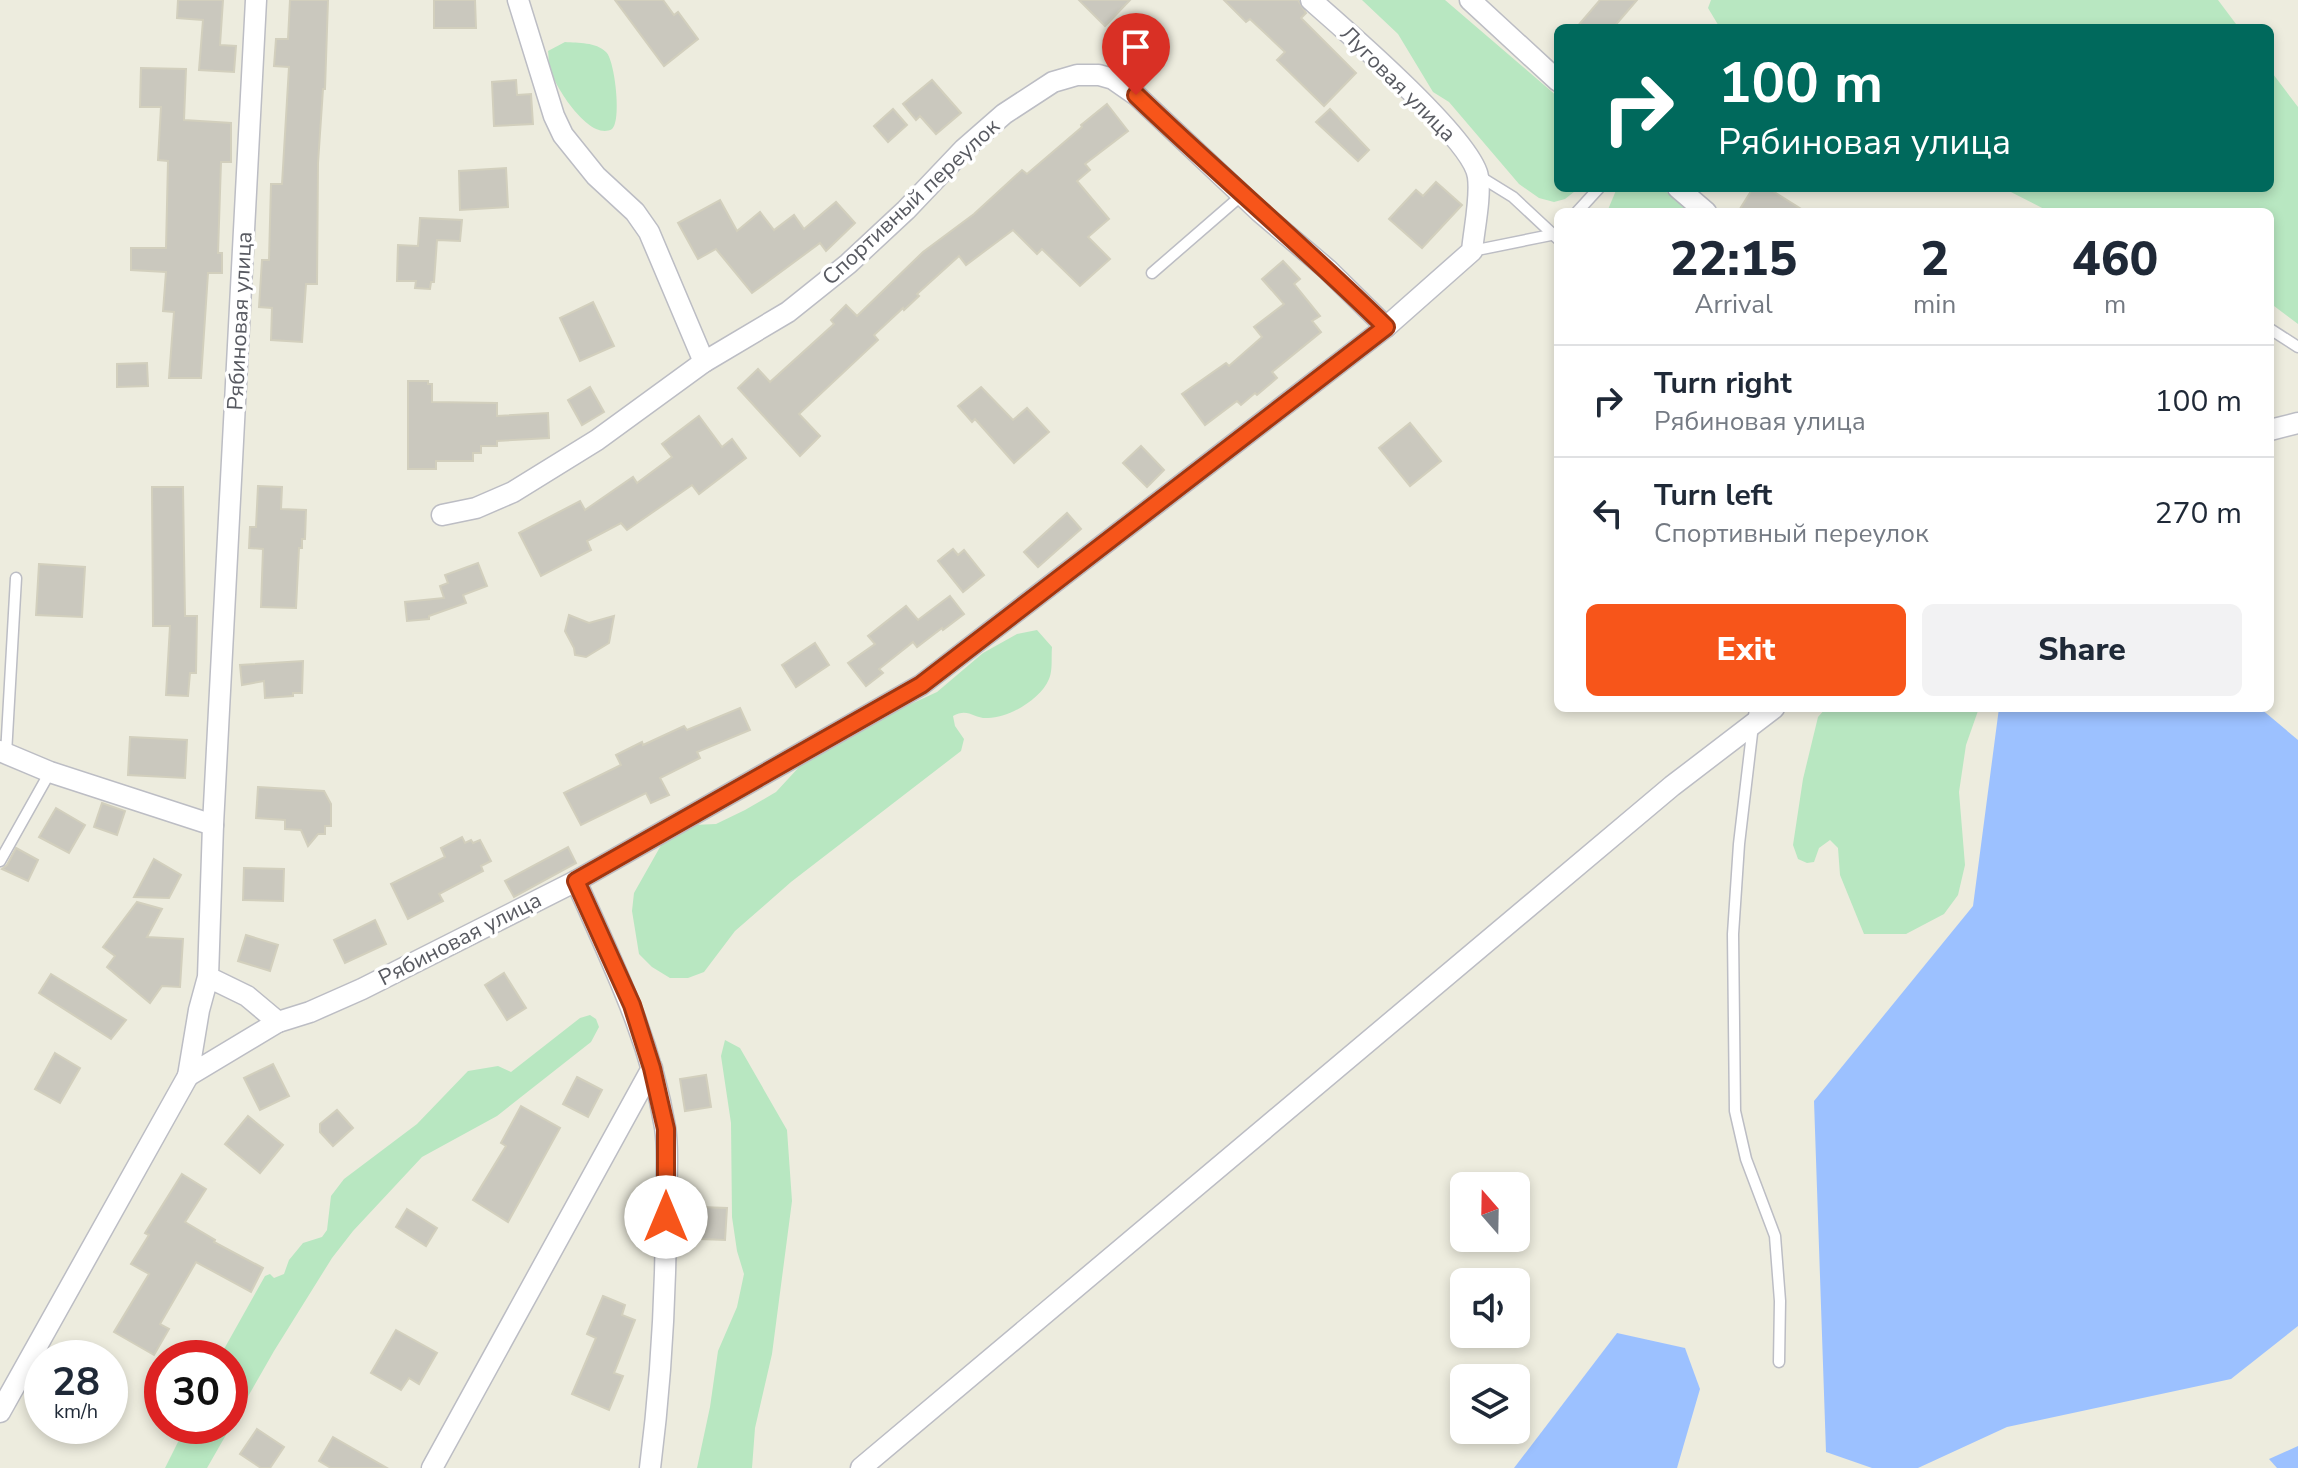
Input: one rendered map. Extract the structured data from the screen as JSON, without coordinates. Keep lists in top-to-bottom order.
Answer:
{
  "streets": {
    "street": ["Луговая улица", "Спортивный переулок", "Рябиновая улица"]
  },
  "crossings": [
    ["Спортивный переулок", "Рябиновая улица"]
  ],
  "north": "top",
  "page": {
    "turn": ["100 m", "Рябиновая улица"],
    "eta": [
      "22:15",
      "Arrival",
      "2",
      "min",
      "460",
      "m"
    ],
    "list": [
      {
        "name": "Turn right",
        "note": "Рябиновая улица",
        "value": "100 m"
      },
      {
        "name": "Turn left",
        "note": "Спортивный переулок",
        "value": "270 m"
      }
    ],
    "buttons": ["Exit", "Share"],
    "speed": "28 km/h",
    "limit": "30"
  }
}
